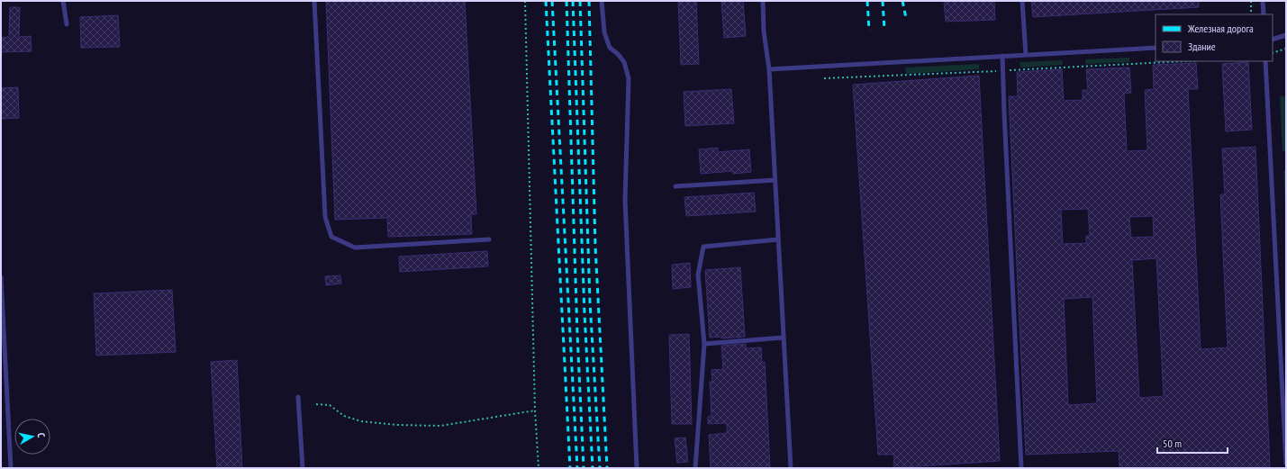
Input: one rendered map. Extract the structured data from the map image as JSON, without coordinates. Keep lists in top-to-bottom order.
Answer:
{
  "legend": ["Железная дорога", "Здание"],
  "scale_bar": "50 m",
  "north": "right"
}
